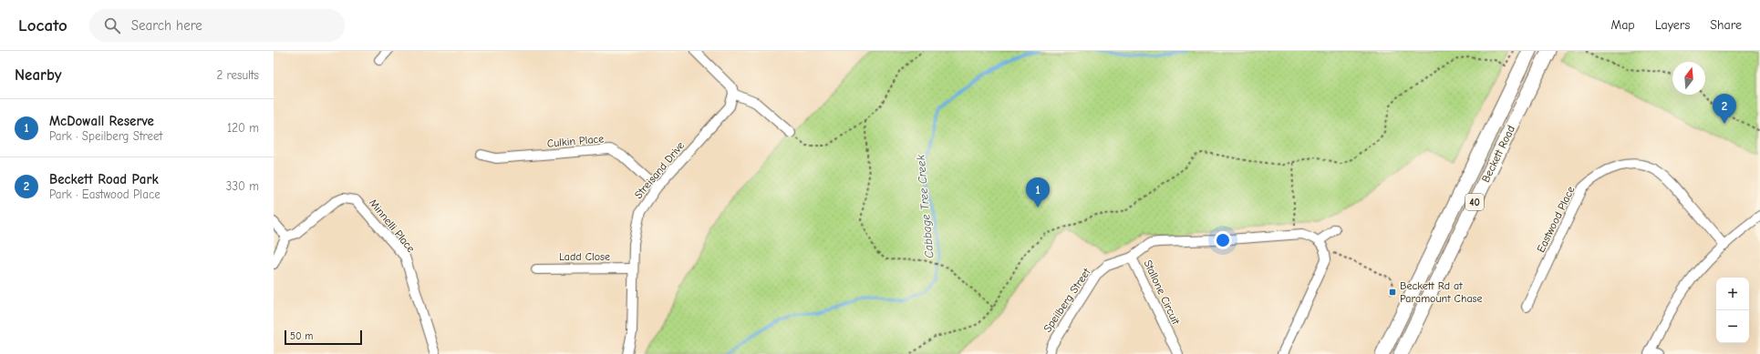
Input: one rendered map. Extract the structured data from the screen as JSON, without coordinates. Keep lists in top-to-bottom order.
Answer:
{
  "streets": {
    "main road": ["Beckett Road", "40"],
    "street": [
      "Culkin Place",
      "Streisand Drive",
      "Eastwood Place",
      "Minnelli Place",
      "Ladd Close",
      "Stallone Circuit",
      "Speilberg Street"
    ]
  },
  "crossings": [
    ["Culkin Place", "Streisand Drive"],
    ["Streisand Drive", "Ladd Close"],
    ["Stallone Circuit", "Speilberg Street"]
  ],
  "water": ["Cabbage Tree Creek"],
  "places": {
    "transit": ["Beckett Rd at Paramount Chase"]
  },
  "scale_bar": "50 m",
  "north": "top",
  "page": {
    "header": "Locato",
    "search": "Search here",
    "nav": ["Map", "Layers", "Share"],
    "heading": ["Nearby", "2 results"],
    "pins": ["2", "1"],
    "list": [
      {
        "mark": "1",
        "name": "McDowall Reserve",
        "note": "Park · Speilberg Street",
        "value": "120 m"
      },
      {
        "mark": "2",
        "name": "Beckett Road Park",
        "note": "Park · Eastwood Place",
        "value": "330 m"
      }
    ],
    "map_buttons": ["+", "−"],
    "scale": "50 m"
  }
}
